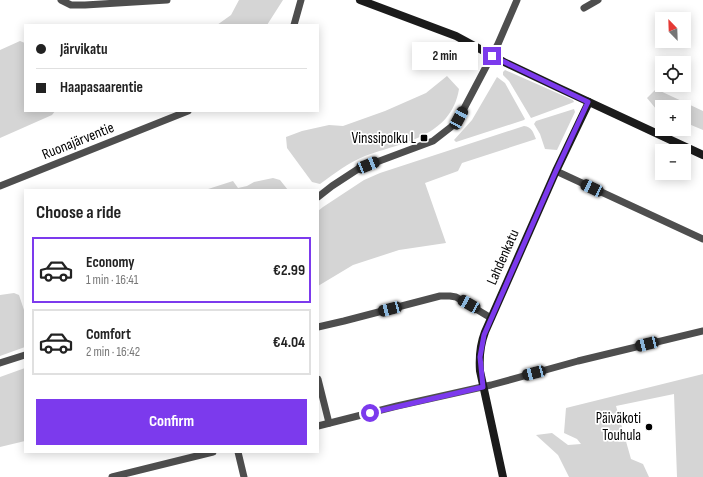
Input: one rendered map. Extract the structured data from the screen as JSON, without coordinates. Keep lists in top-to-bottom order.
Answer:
{
  "streets": {
    "main road": ["Lahdenkatu"],
    "street": ["Ruonajärventie"]
  },
  "places": {
    "transit": ["Vinssipolku L"],
    "other": ["Päiväkoti Touhula"]
  },
  "north": "top left",
  "page": {
    "map_buttons": ["+", "−"],
    "banner": ["Järvikatu", "Haapasaarentie"],
    "bubble": "2 min",
    "heading": "Choose a ride",
    "list": [
      {
        "name": "Economy",
        "note": "1 min · 16:41",
        "value": "€2.99"
      },
      {
        "name": "Comfort",
        "note": "2 min · 16:42",
        "value": "€4.04"
      }
    ],
    "buttons": "Confirm"
  }
}
